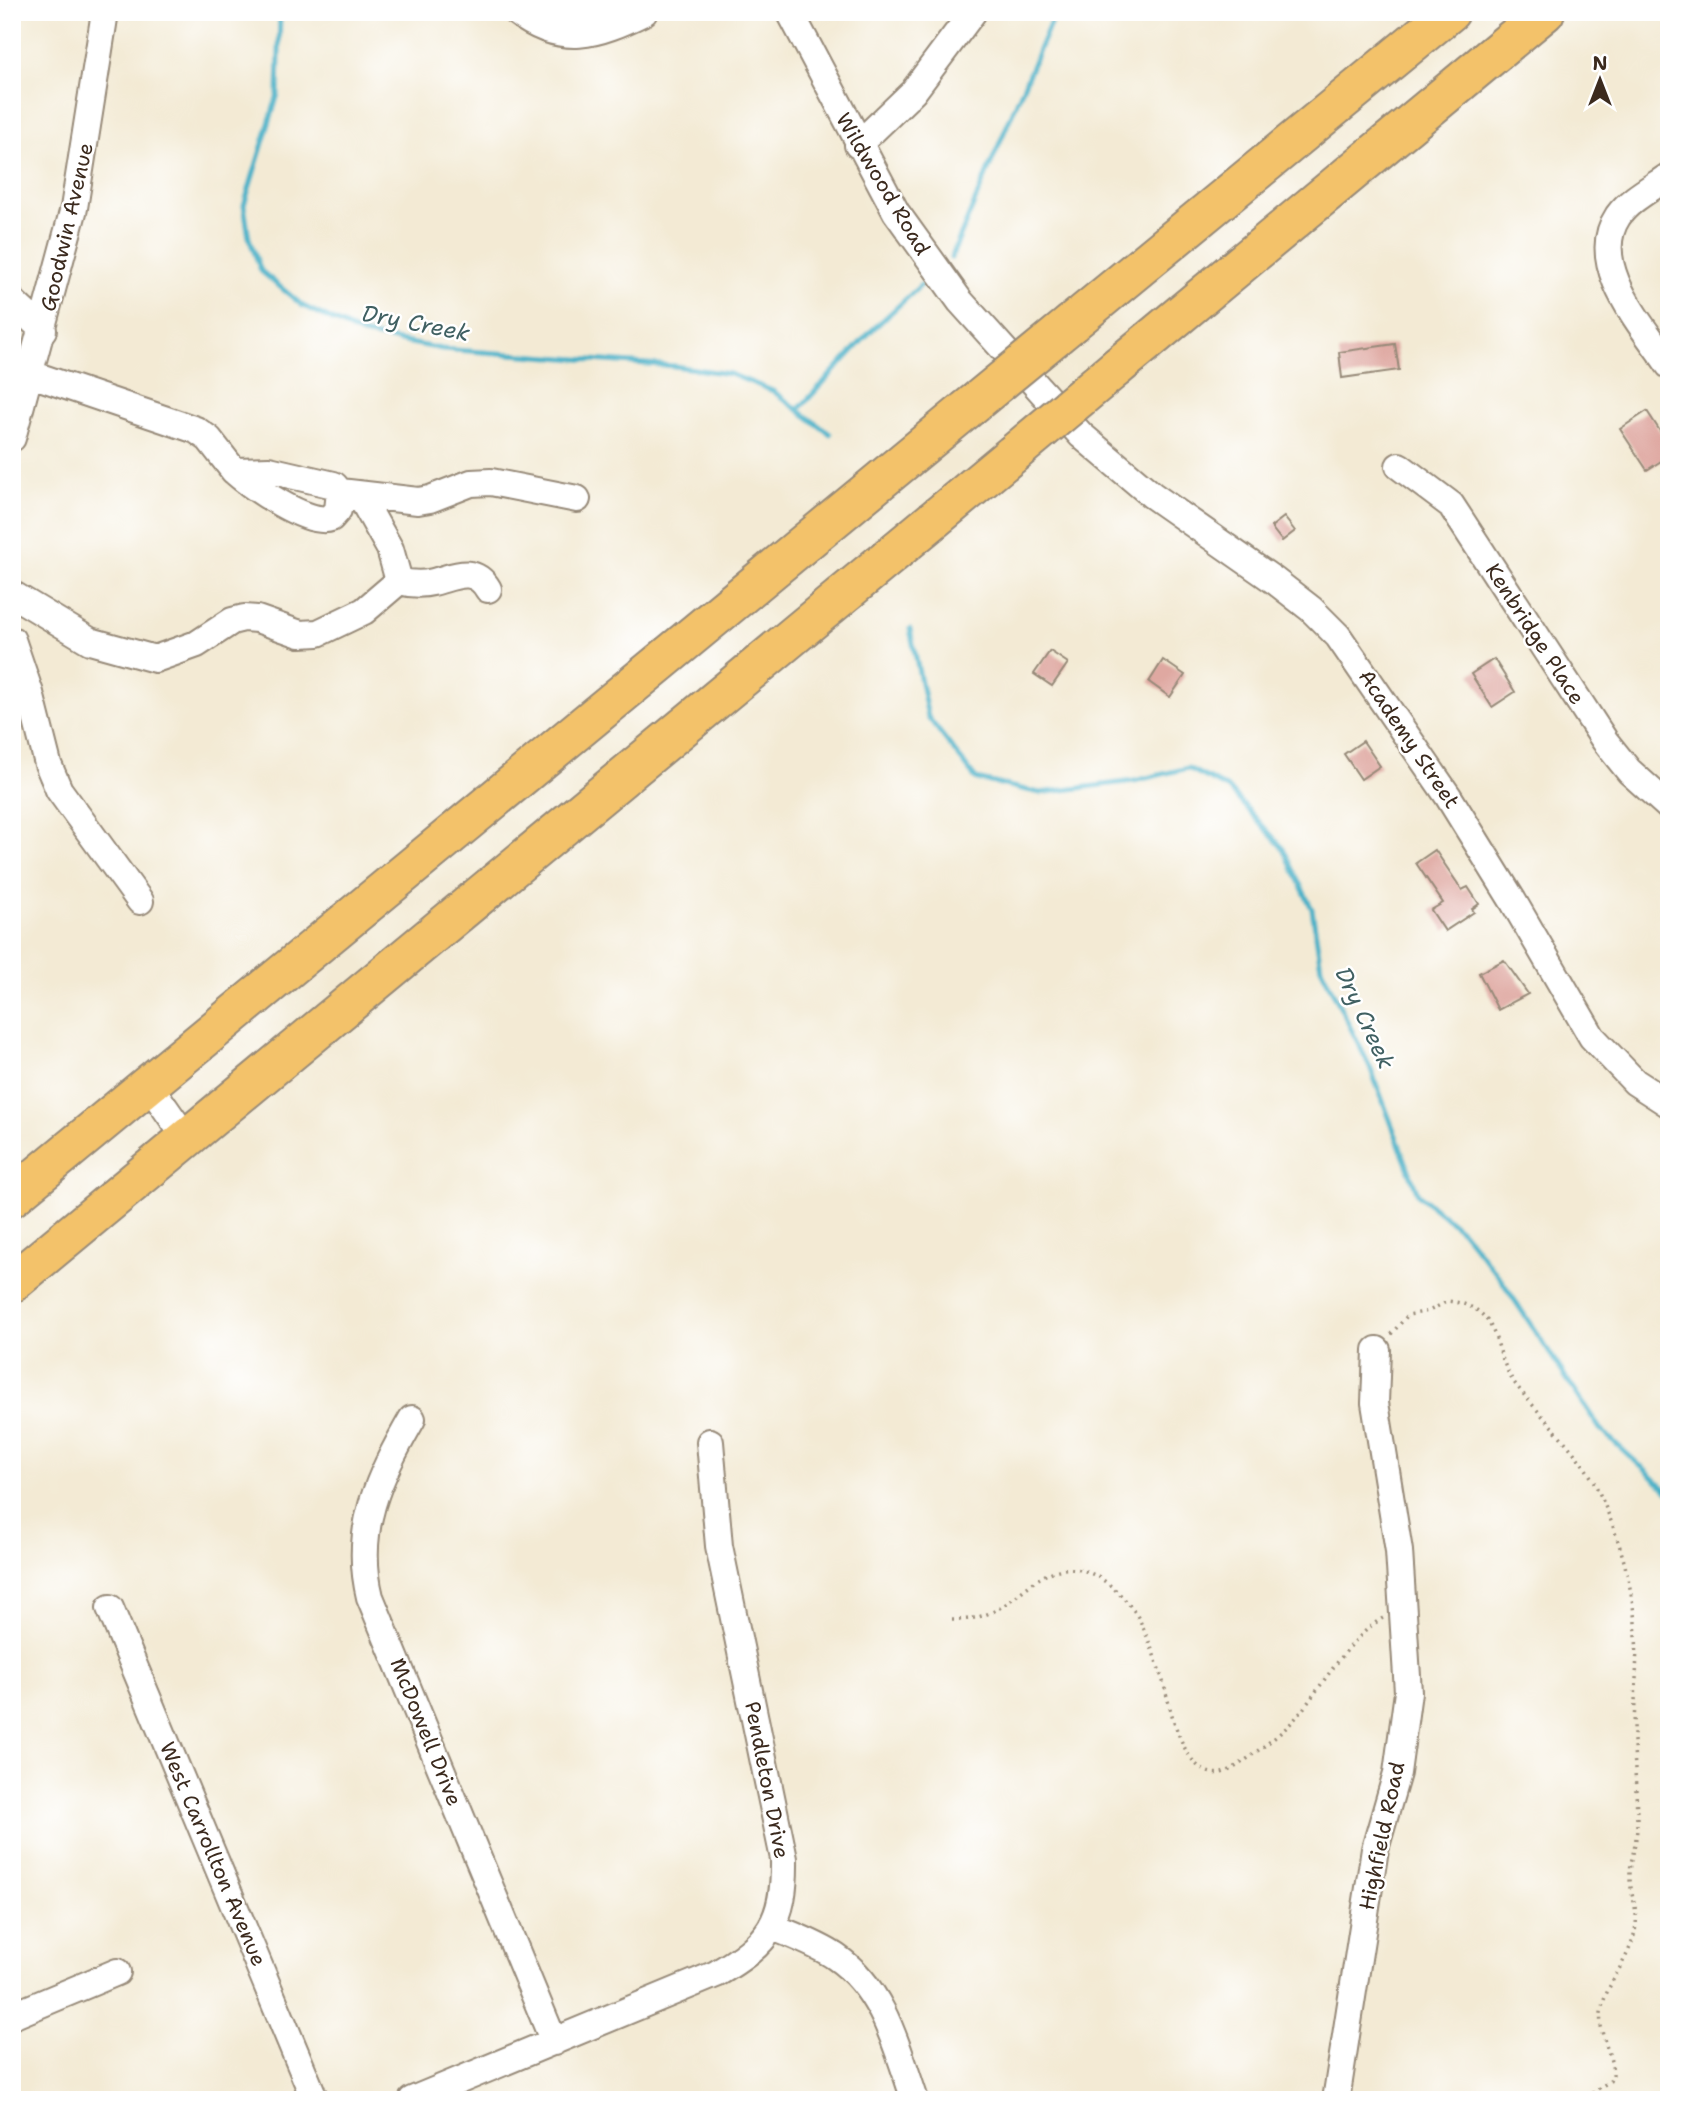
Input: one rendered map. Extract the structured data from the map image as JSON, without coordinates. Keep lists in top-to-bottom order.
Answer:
{
  "streets": {
    "street": [
      "Wildwood Road",
      "Goodwin Avenue",
      "Kenbridge Place",
      "Academy Street",
      "McDowell Drive",
      "Pendleton Drive",
      "Highfield Road",
      "West Carrollton Avenue"
    ]
  },
  "crossings": [
    ["Wildwood Road", "Academy Street"],
    ["McDowell Drive", "Pendleton Drive"]
  ],
  "water": ["Dry Creek"],
  "north": "top"
}
